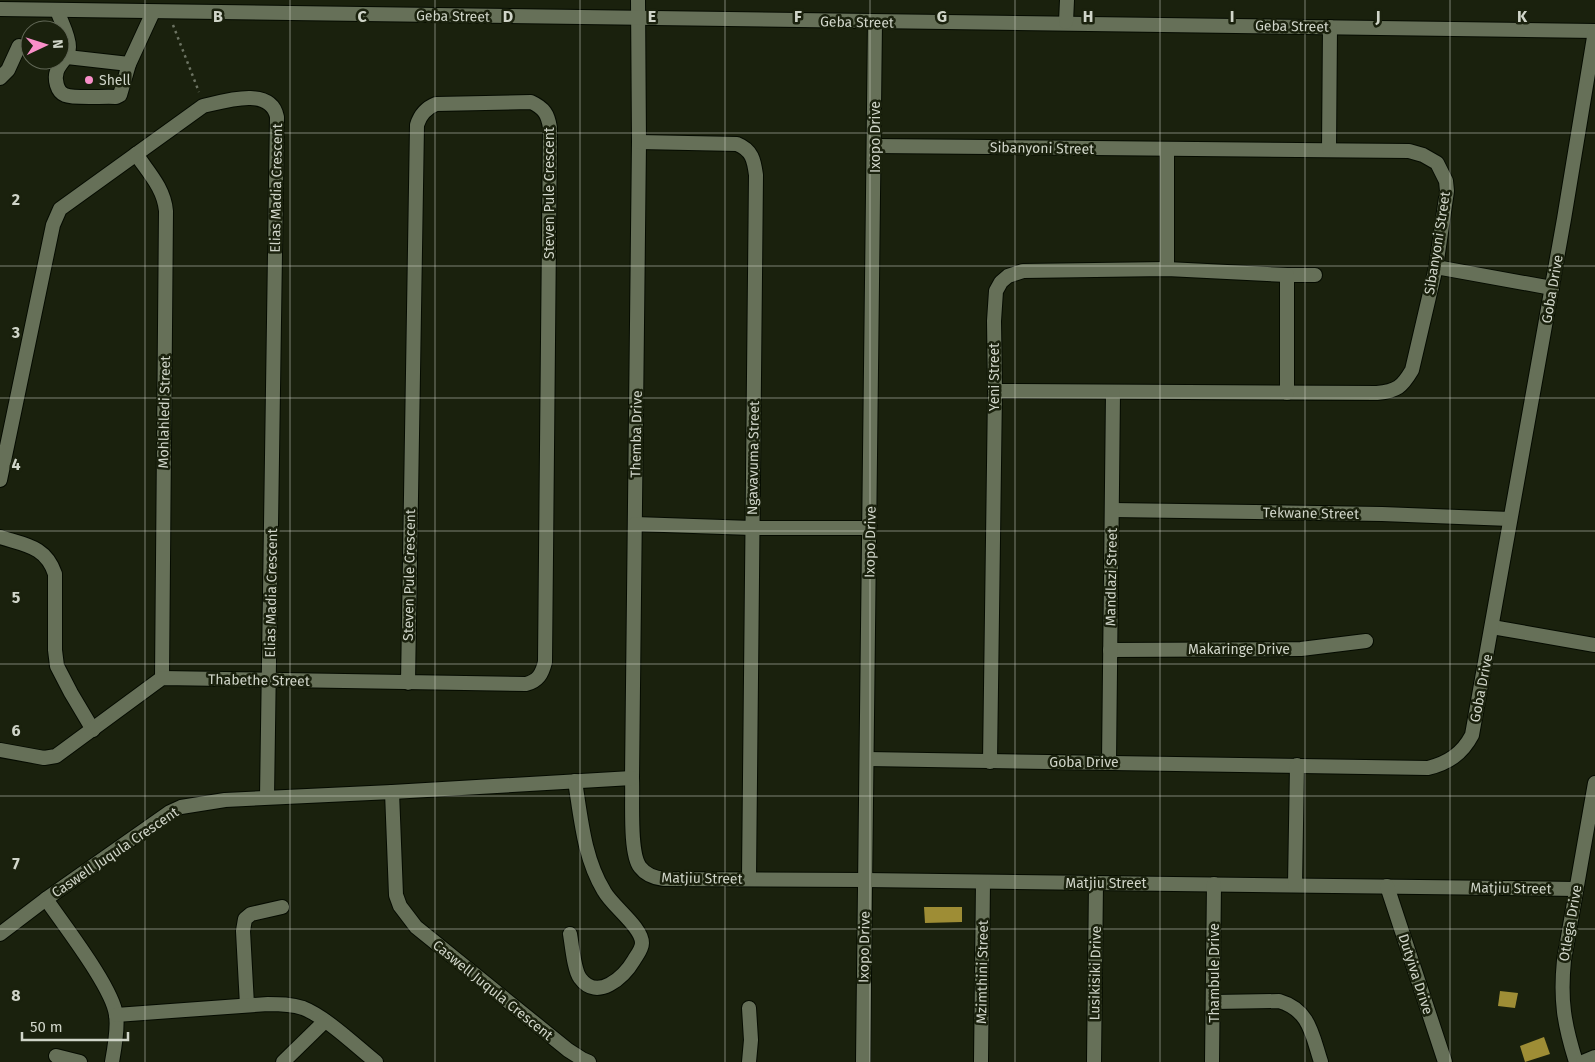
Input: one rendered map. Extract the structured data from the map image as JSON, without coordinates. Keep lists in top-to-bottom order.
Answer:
{
  "streets": {
    "street": [
      "Geba Street",
      "Ixopo Drive",
      "Sibanyoni Street",
      "Elias Madia Crescent",
      "Steven Pule Crescent",
      "Goba Drive",
      "Yeni Street",
      "Mohlahledi Street",
      "Themba Drive",
      "Ngavavuma Street",
      "Tekwane Street",
      "Mandlazi Street",
      "Makaringe Drive",
      "Thabethe Street",
      "Caswell Juqula Crescent",
      "Matjiu Street",
      "Otlega Drive",
      "Mzimthini Street",
      "Lusikisiki Drive",
      "Thambule Drive",
      "Dutyiva Drive"
    ]
  },
  "crossings": [
    ["Geba Street", "Ixopo Drive"],
    ["Geba Street", "Goba Drive"],
    ["Geba Street", "Themba Drive"],
    ["Ixopo Drive", "Sibanyoni Street"],
    ["Ixopo Drive", "Goba Drive"],
    ["Ixopo Drive", "Matjiu Street"],
    ["Sibanyoni Street", "Yeni Street"],
    ["Sibanyoni Street", "Mandlazi Street"],
    ["Elias Madia Crescent", "Mohlahledi Street"],
    ["Elias Madia Crescent", "Thabethe Street"],
    ["Elias Madia Crescent", "Caswell Juqula Crescent"],
    ["Steven Pule Crescent", "Thabethe Street"],
    ["Goba Drive", "Yeni Street"],
    ["Goba Drive", "Tekwane Street"],
    ["Goba Drive", "Mandlazi Street"],
    ["Mohlahledi Street", "Thabethe Street"],
    ["Themba Drive", "Ngavavuma Street"],
    ["Themba Drive", "Caswell Juqula Crescent"],
    ["Themba Drive", "Matjiu Street"],
    ["Ngavavuma Street", "Matjiu Street"],
    ["Tekwane Street", "Mandlazi Street"],
    ["Mandlazi Street", "Makaringe Drive"],
    ["Matjiu Street", "Otlega Drive"],
    ["Matjiu Street", "Mzimthini Street"],
    ["Matjiu Street", "Lusikisiki Drive"],
    ["Matjiu Street", "Thambule Drive"],
    ["Matjiu Street", "Dutyiva Drive"]
  ],
  "places": ["Shell"],
  "scale_bar": "50 m",
  "north": "right",
  "grid": {
    "columns": [
      "B",
      "C",
      "D",
      "E",
      "F",
      "G",
      "H",
      "I",
      "J",
      "K"
    ],
    "rows": [
      "2",
      "3",
      "4",
      "5",
      "6",
      "7",
      "8"
    ]
  }
}
